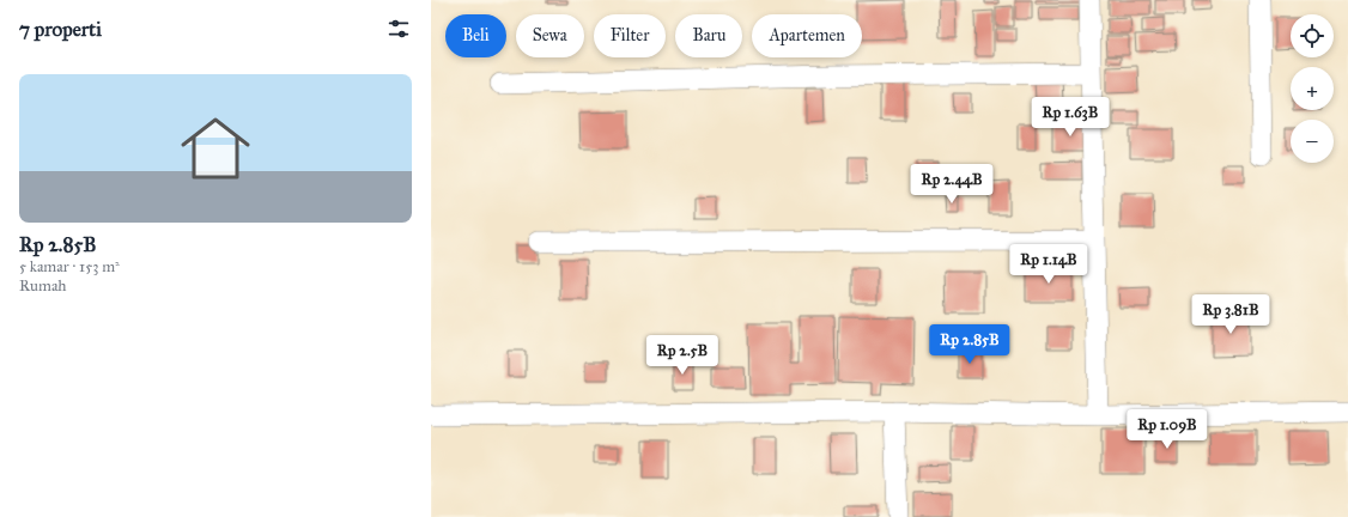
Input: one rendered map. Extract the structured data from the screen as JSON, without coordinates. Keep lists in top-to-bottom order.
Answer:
{
  "page": {
    "heading": "7 properti",
    "map_buttons": ["+", "−"],
    "chip": [
      "Beli",
      "Sewa",
      "Filter",
      "Baru",
      "Apartemen"
    ],
    "list": [
      {
        "name": "Rp 2.85B",
        "note": "5 kamar · 153 m² · Rumah"
      }
    ],
    "price": [
      "Rp 1.63B",
      "Rp 2.44B",
      "Rp 1.14B",
      "Rp 3.81B",
      "Rp 2.85B",
      "Rp 2.5B",
      "Rp 1.09B"
    ]
  }
}
